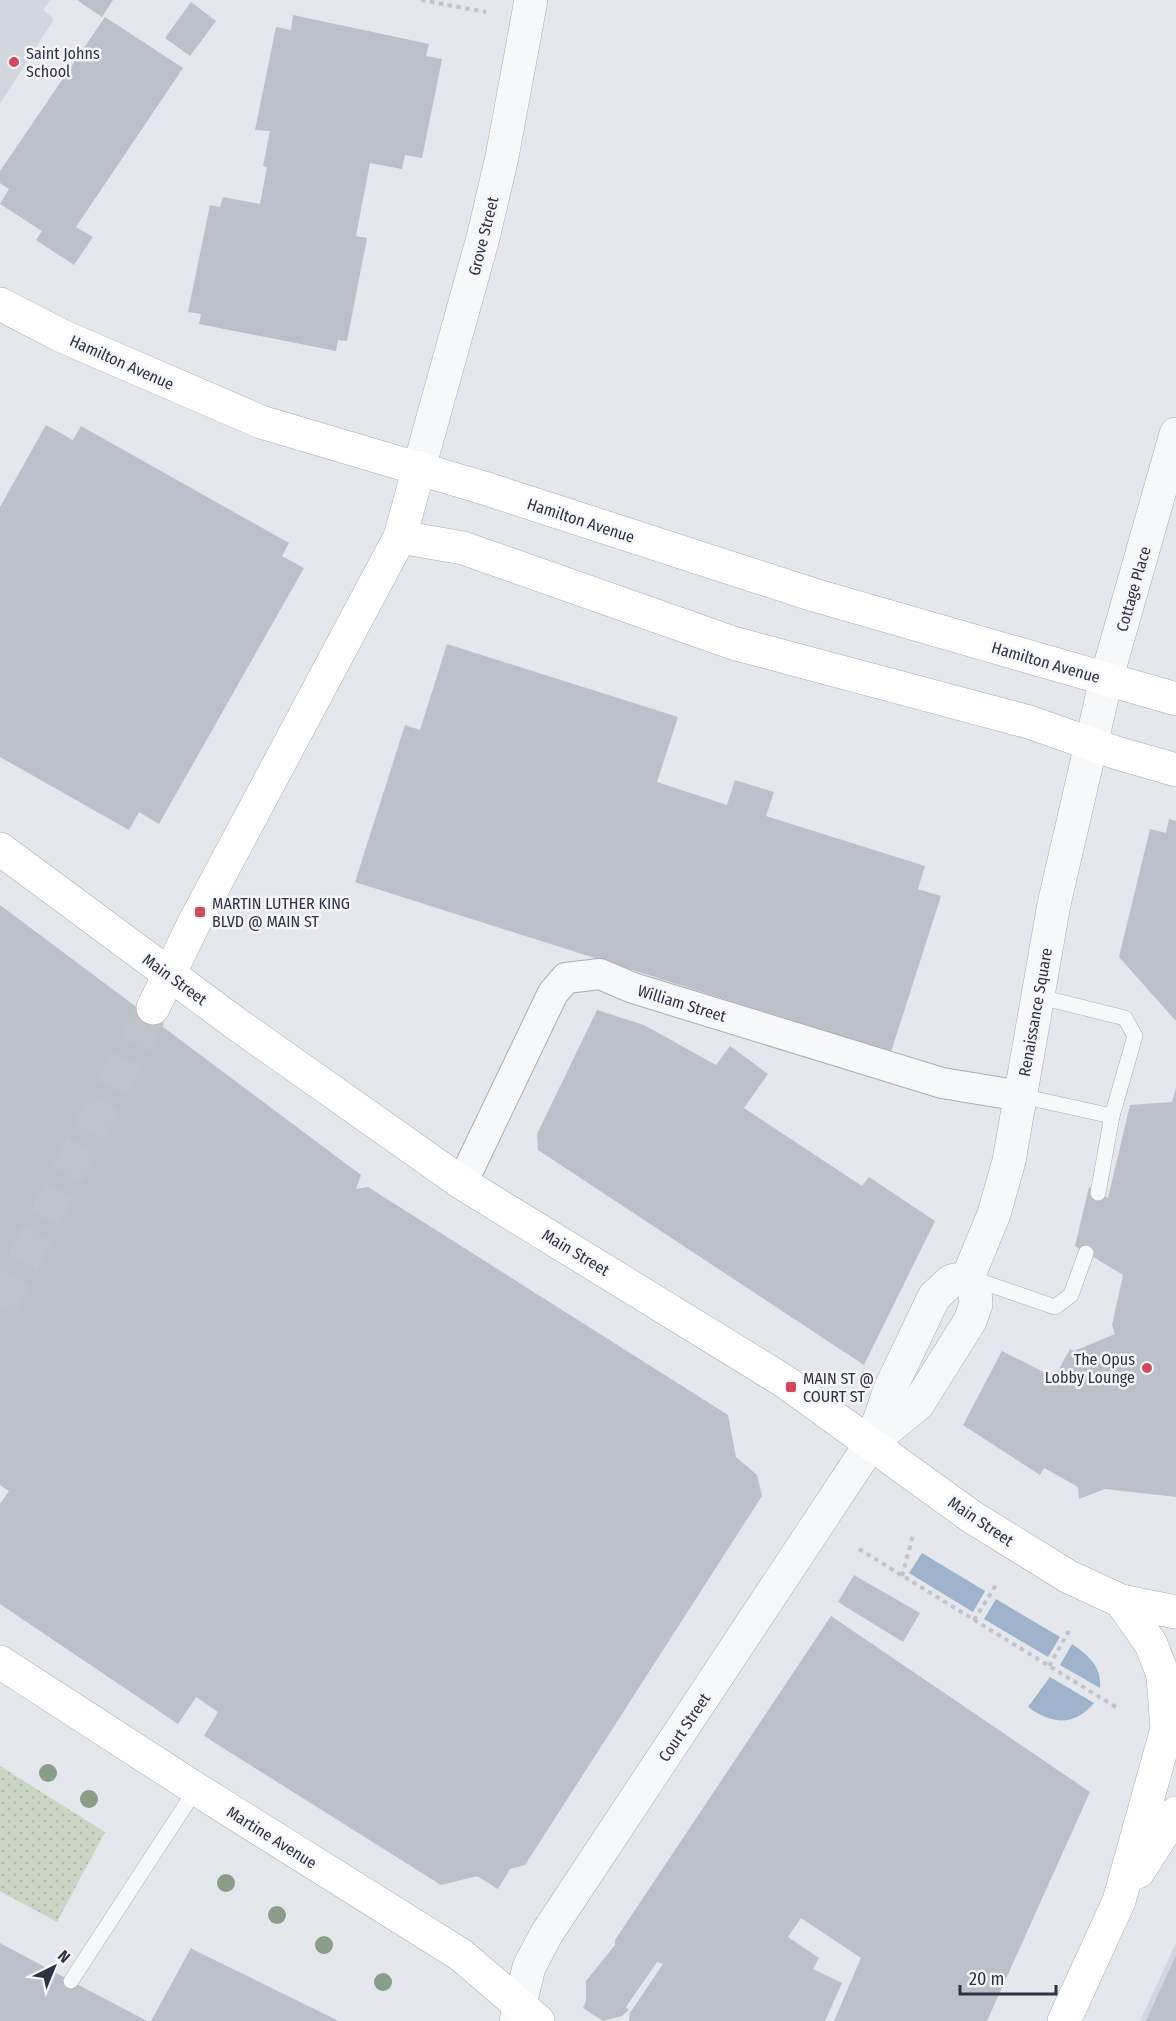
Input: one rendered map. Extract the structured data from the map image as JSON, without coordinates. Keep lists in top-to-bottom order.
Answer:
{
  "streets": {
    "main road": ["Hamilton Avenue", "Main Street", "Martine Avenue"],
    "street": [
      "Grove Street",
      "Cottage Place",
      "William Street",
      "Renaissance Square",
      "Court Street"
    ]
  },
  "crossings": [
    ["Grove Street", "Hamilton Avenue"],
    ["Hamilton Avenue", "Cottage Place"],
    ["Cottage Place", "Renaissance Square"],
    ["Main Street", "William Street"],
    ["Main Street", "Court Street"],
    ["William Street", "Renaissance Square"],
    ["Court Street", "Martine Avenue"]
  ],
  "places": {
    "other": ["Saint Johns School", "The Opus Lobby Lounge"],
    "transit": ["MARTIN LUTHER KING BLVD @ MAIN ST", "MAIN ST @ COURT ST"]
  },
  "scale_bar": "20 m",
  "north": "top right"
}
